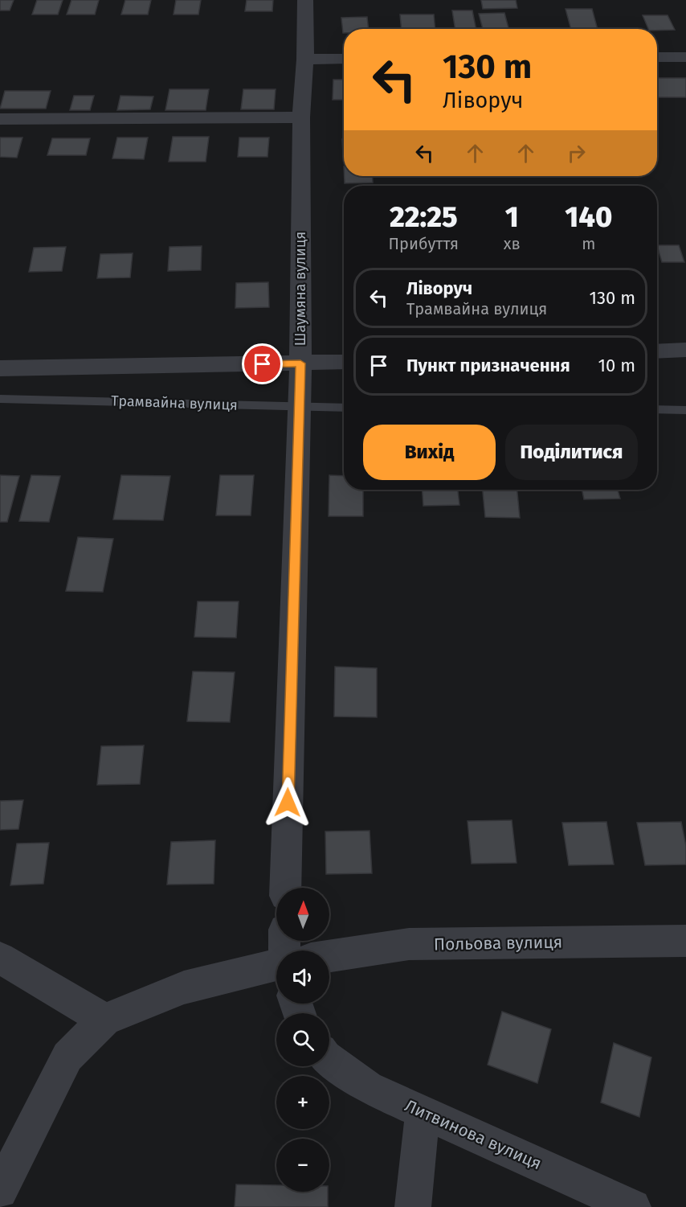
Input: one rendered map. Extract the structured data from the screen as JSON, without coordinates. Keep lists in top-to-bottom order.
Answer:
{
  "streets": {
    "street": ["Шаумяна вулиця", "Польова вулиця", "Литвинова вулиця"],
    "lane": ["Трамвайна вулиця"]
  },
  "crossings": [
    ["Шаумяна вулиця", "Трамвайна вулиця"]
  ],
  "north": "top",
  "page": {
    "turn": ["130 m", "Ліворуч"],
    "eta": [
      "22:25",
      "Прибуття",
      "1",
      "хв",
      "140",
      "m"
    ],
    "list": [
      {
        "name": "Ліворуч",
        "note": "Трамвайна вулиця",
        "value": "130 m"
      },
      {
        "name": "Пункт призначення",
        "value": "10 m"
      }
    ],
    "buttons": ["Вихід", "Поділитися"],
    "map_buttons": ["+", "−"]
  }
}
